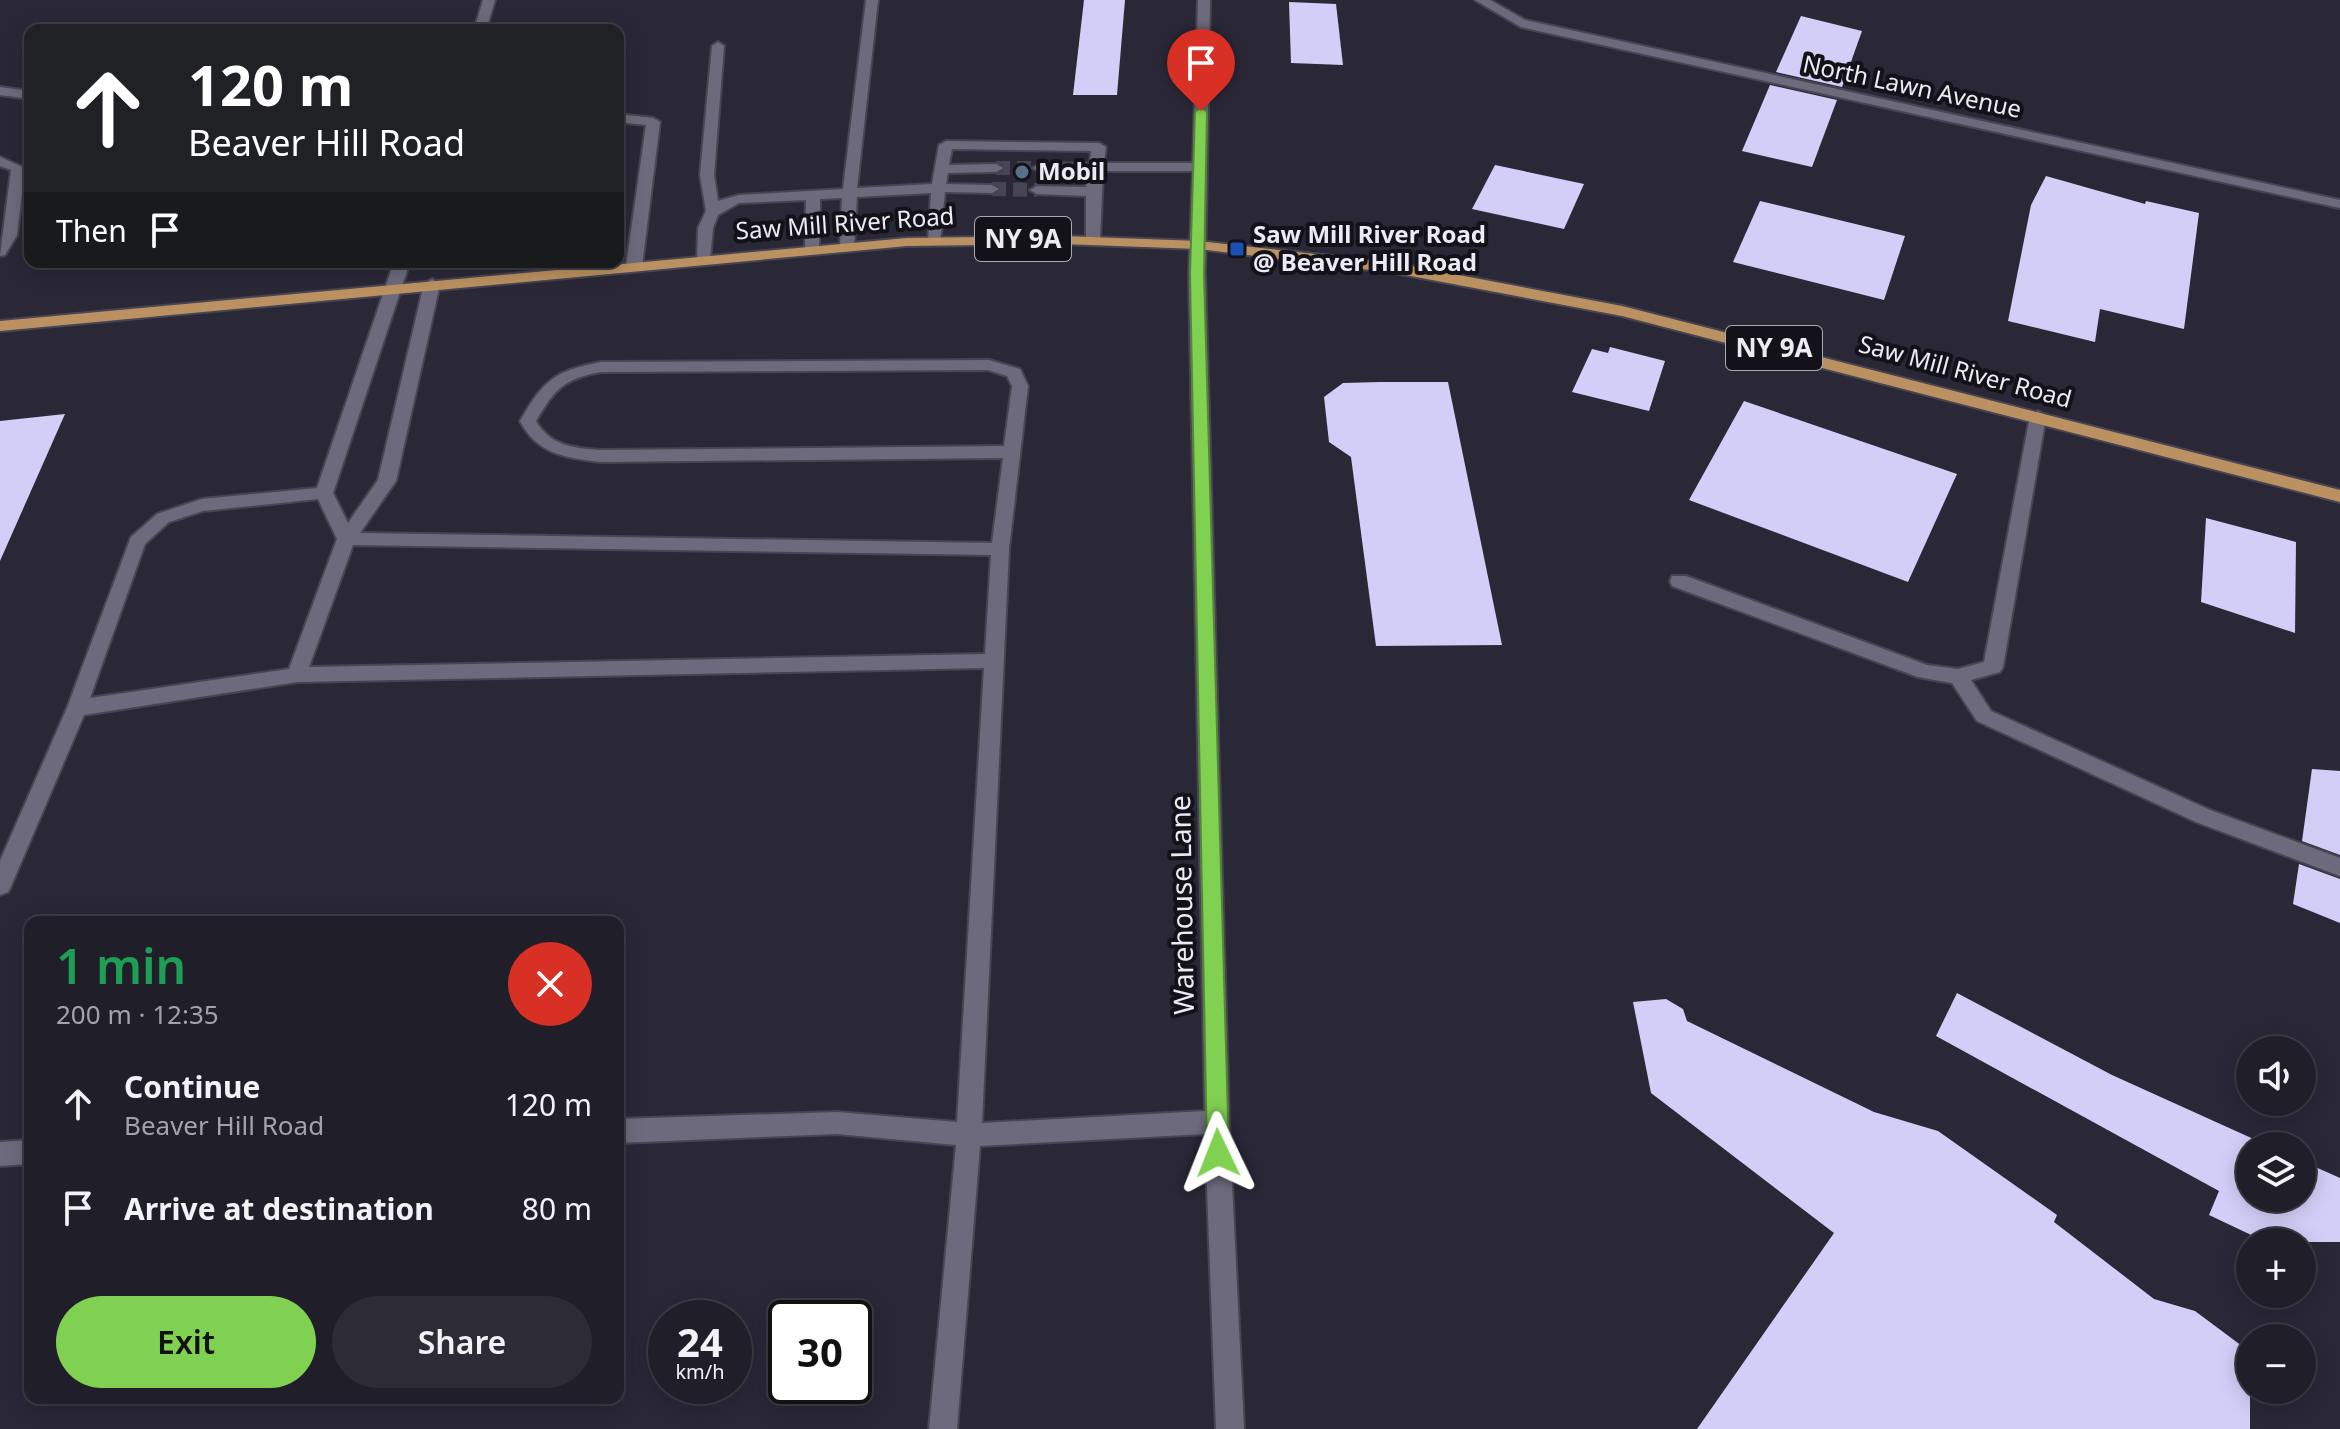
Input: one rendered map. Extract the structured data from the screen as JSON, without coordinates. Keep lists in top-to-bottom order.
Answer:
{
  "streets": {
    "main road": ["Saw Mill River Road", "NY 9A"],
    "street": ["North Lawn Avenue", "Warehouse Lane"]
  },
  "crossings": [
    ["Saw Mill River Road", "Warehouse Lane"]
  ],
  "places": {
    "other": ["Mobil"],
    "transit": ["Saw Mill River Road @ Beaver Hill Road"]
  },
  "page": {
    "turn": ["120 m", "Beaver Hill Road"],
    "then": "Then",
    "heading": ["1 min", "200 m · 12:35"],
    "map_buttons": ["+", "−"],
    "list": [
      {
        "name": "Continue",
        "note": "Beaver Hill Road",
        "value": "120 m"
      },
      {
        "name": "Arrive at destination",
        "value": "80 m"
      }
    ],
    "buttons": ["Exit", "Share"],
    "speed": "24 km/h",
    "limit": "30"
  }
}
